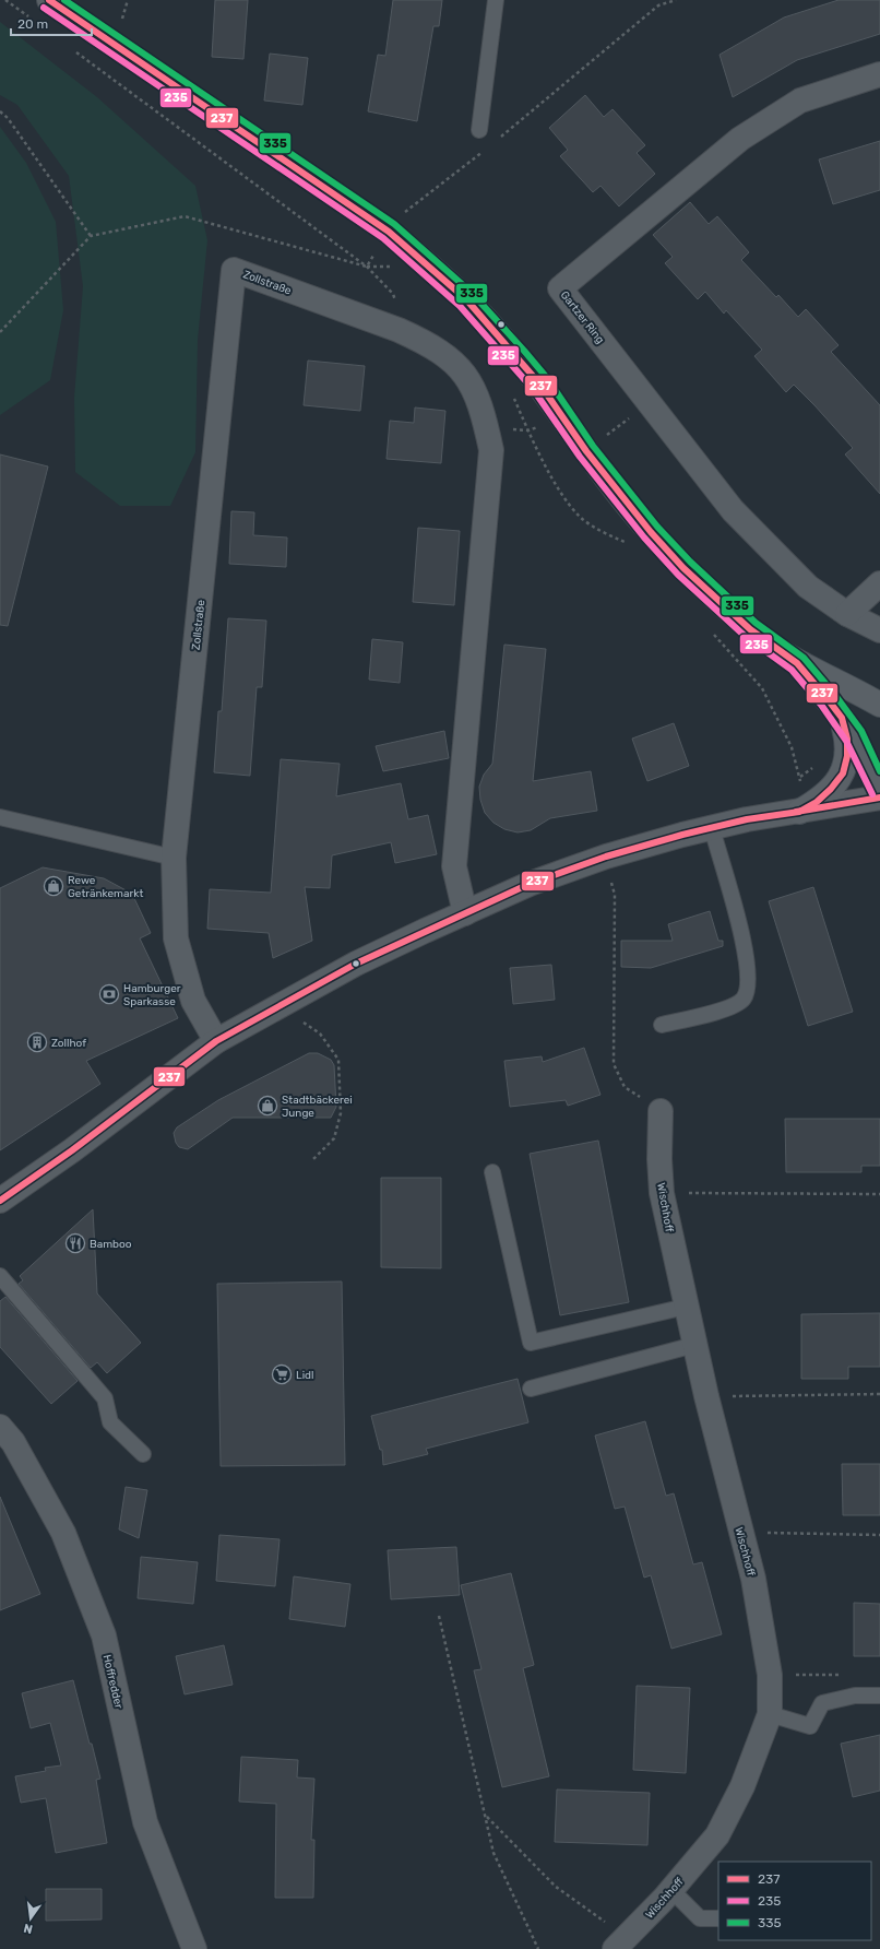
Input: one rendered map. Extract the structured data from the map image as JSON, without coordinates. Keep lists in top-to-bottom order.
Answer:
{
  "streets": {
    "street": [
      "Zollstraße",
      "Gartzer Ring",
      "Wischhoff",
      "Hoffredder"
    ]
  },
  "places": {
    "shop": ["Rewe Getränkemarkt", "Stadtbäckerei Junge"],
    "bank": ["Hamburger Sparkasse"],
    "building": ["Zollhof"],
    "restaurant": ["Bamboo"],
    "supermarket": ["Lidl"]
  },
  "lines": ["transit line 237", "transit line 335", "transit line 235"],
  "legend": ["237", "235", "335"],
  "scale_bar": "20 m",
  "north": "bottom"
}
